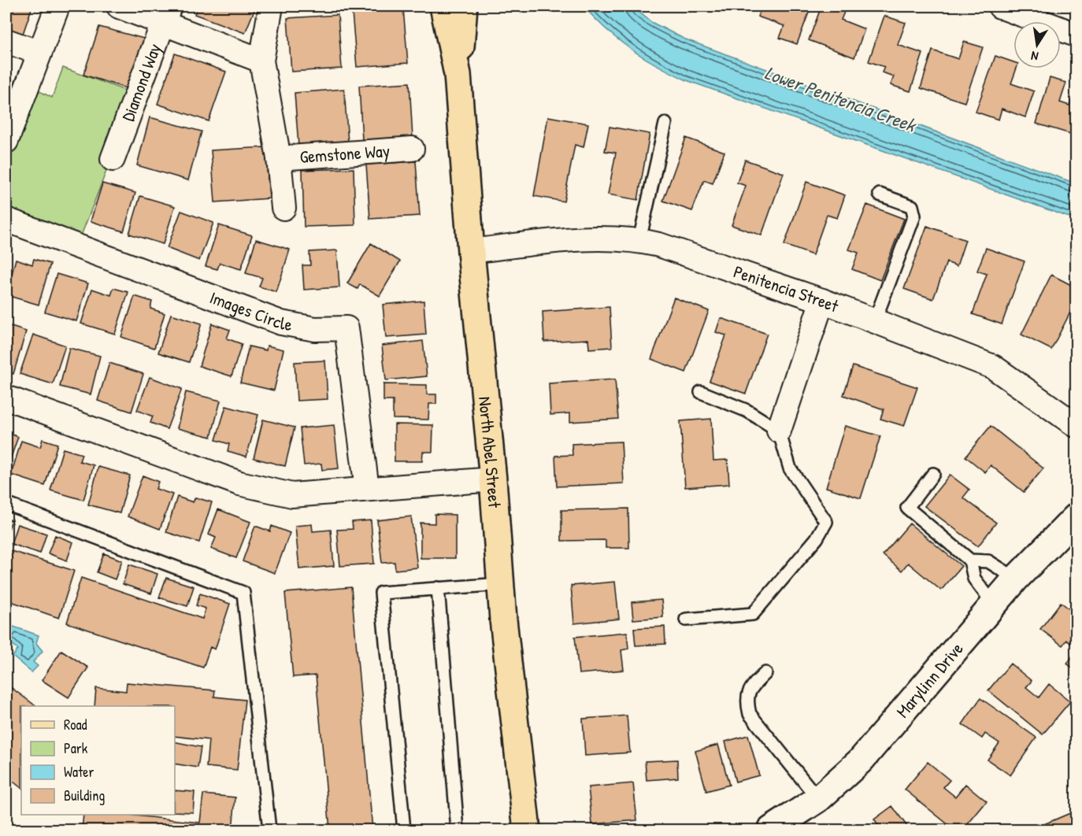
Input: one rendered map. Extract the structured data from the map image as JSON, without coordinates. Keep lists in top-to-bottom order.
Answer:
{
  "streets": {
    "main road": ["North Abel Street"],
    "street": [
      "Diamond Way",
      "Gemstone Way",
      "Penitencia Street",
      "Images Circle",
      "Marylinn Drive"
    ]
  },
  "crossings": [
    ["Penitencia Street", "North Abel Street"]
  ],
  "water": ["Lower Penitencia Creek"],
  "legend": [
    "Road",
    "Park",
    "Water",
    "Building"
  ],
  "north": "bottom"
}
